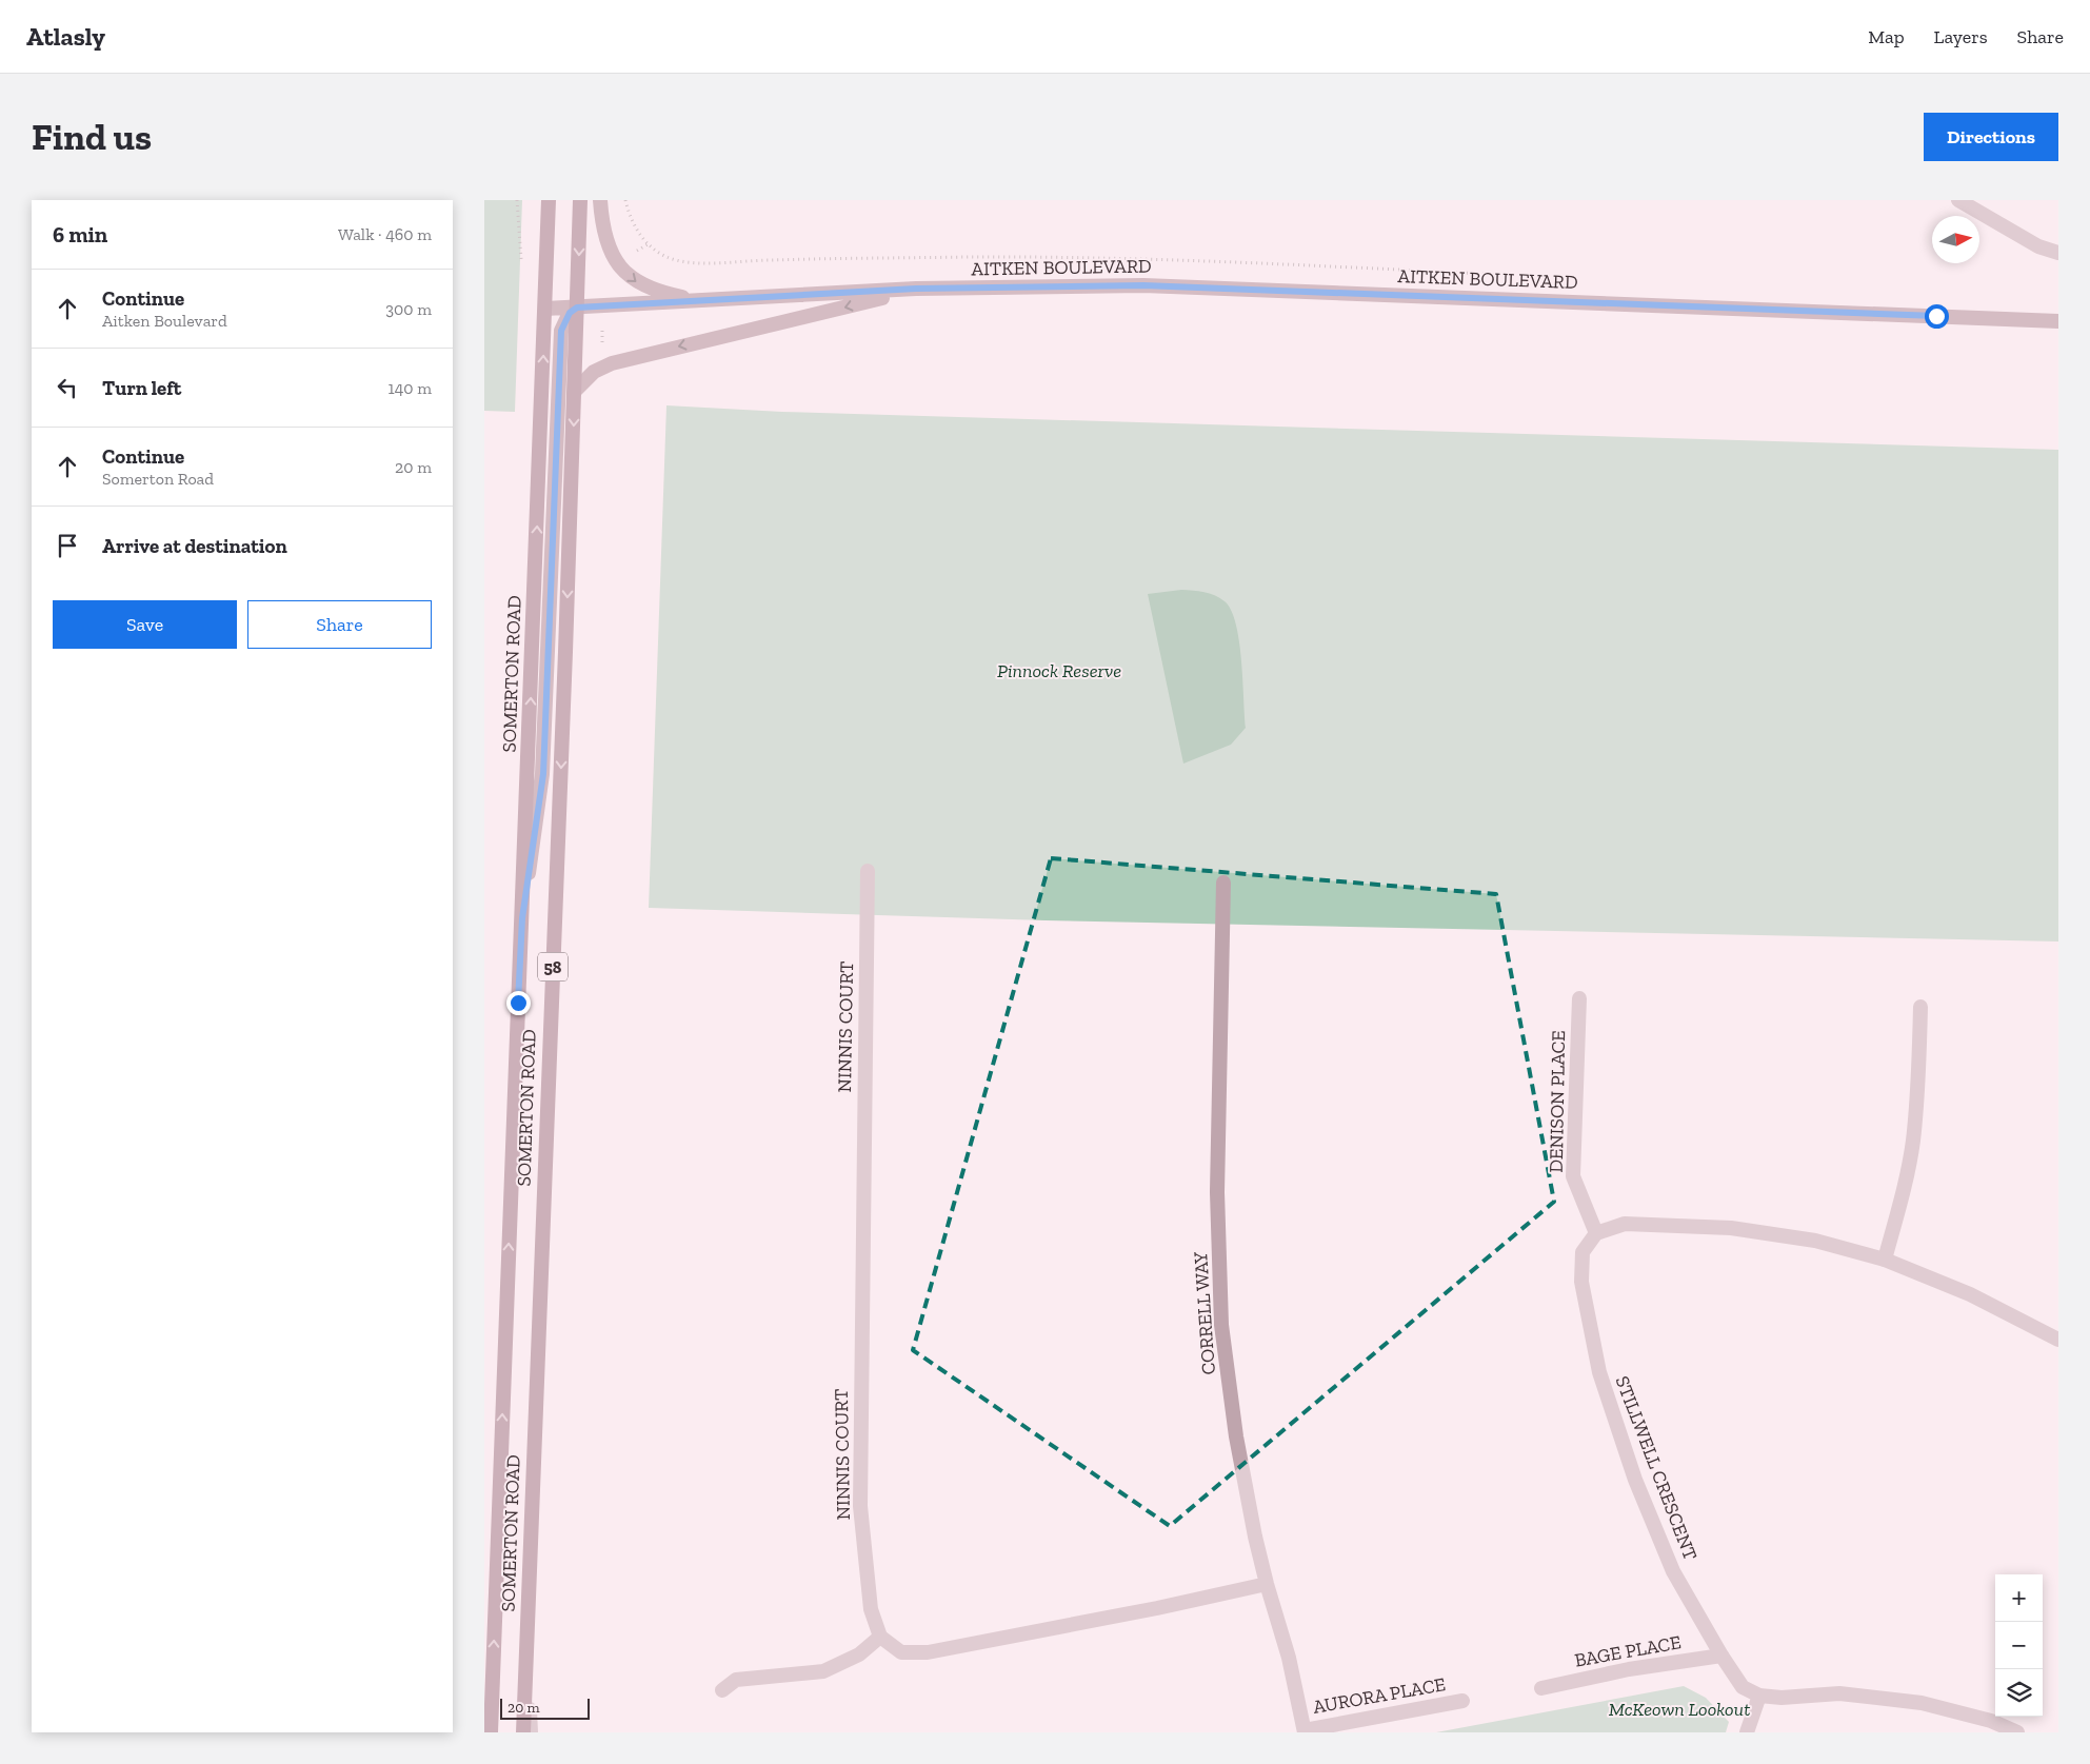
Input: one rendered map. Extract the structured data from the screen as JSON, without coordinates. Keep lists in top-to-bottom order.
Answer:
{
  "streets": {
    "main road": ["AITKEN BOULEVARD", "SOMERTON ROAD", "58"],
    "street": [
      "NINNIS COURT",
      "DENISON PLACE",
      "CORRELL WAY",
      "STILLWELL CRESCENT",
      "BAGE PLACE",
      "AURORA PLACE"
    ]
  },
  "crossings": [
    ["AITKEN BOULEVARD", "SOMERTON ROAD"],
    ["DENISON PLACE", "STILLWELL CRESCENT"],
    ["CORRELL WAY", "AURORA PLACE"],
    ["STILLWELL CRESCENT", "BAGE PLACE"]
  ],
  "parks": ["Pinnock Reserve", "McKeown Lookout"],
  "scale_bar": "20 m",
  "north": "right",
  "page": {
    "header": "Atlasly",
    "nav": ["Map", "Layers", "Share"],
    "buttons": [
      "Directions",
      ["Save", "Share"]
    ],
    "title": "Find us",
    "heading": ["6 min", "Walk · 460 m"],
    "list": [
      ["Continue", "Aitken Boulevard", "300 m"],
      ["Turn left", "140 m"],
      ["Continue", "Somerton Road", "20 m"],
      "Arrive at destination"
    ],
    "map_buttons": ["+", "−"],
    "scale": "20 m"
  }
}
